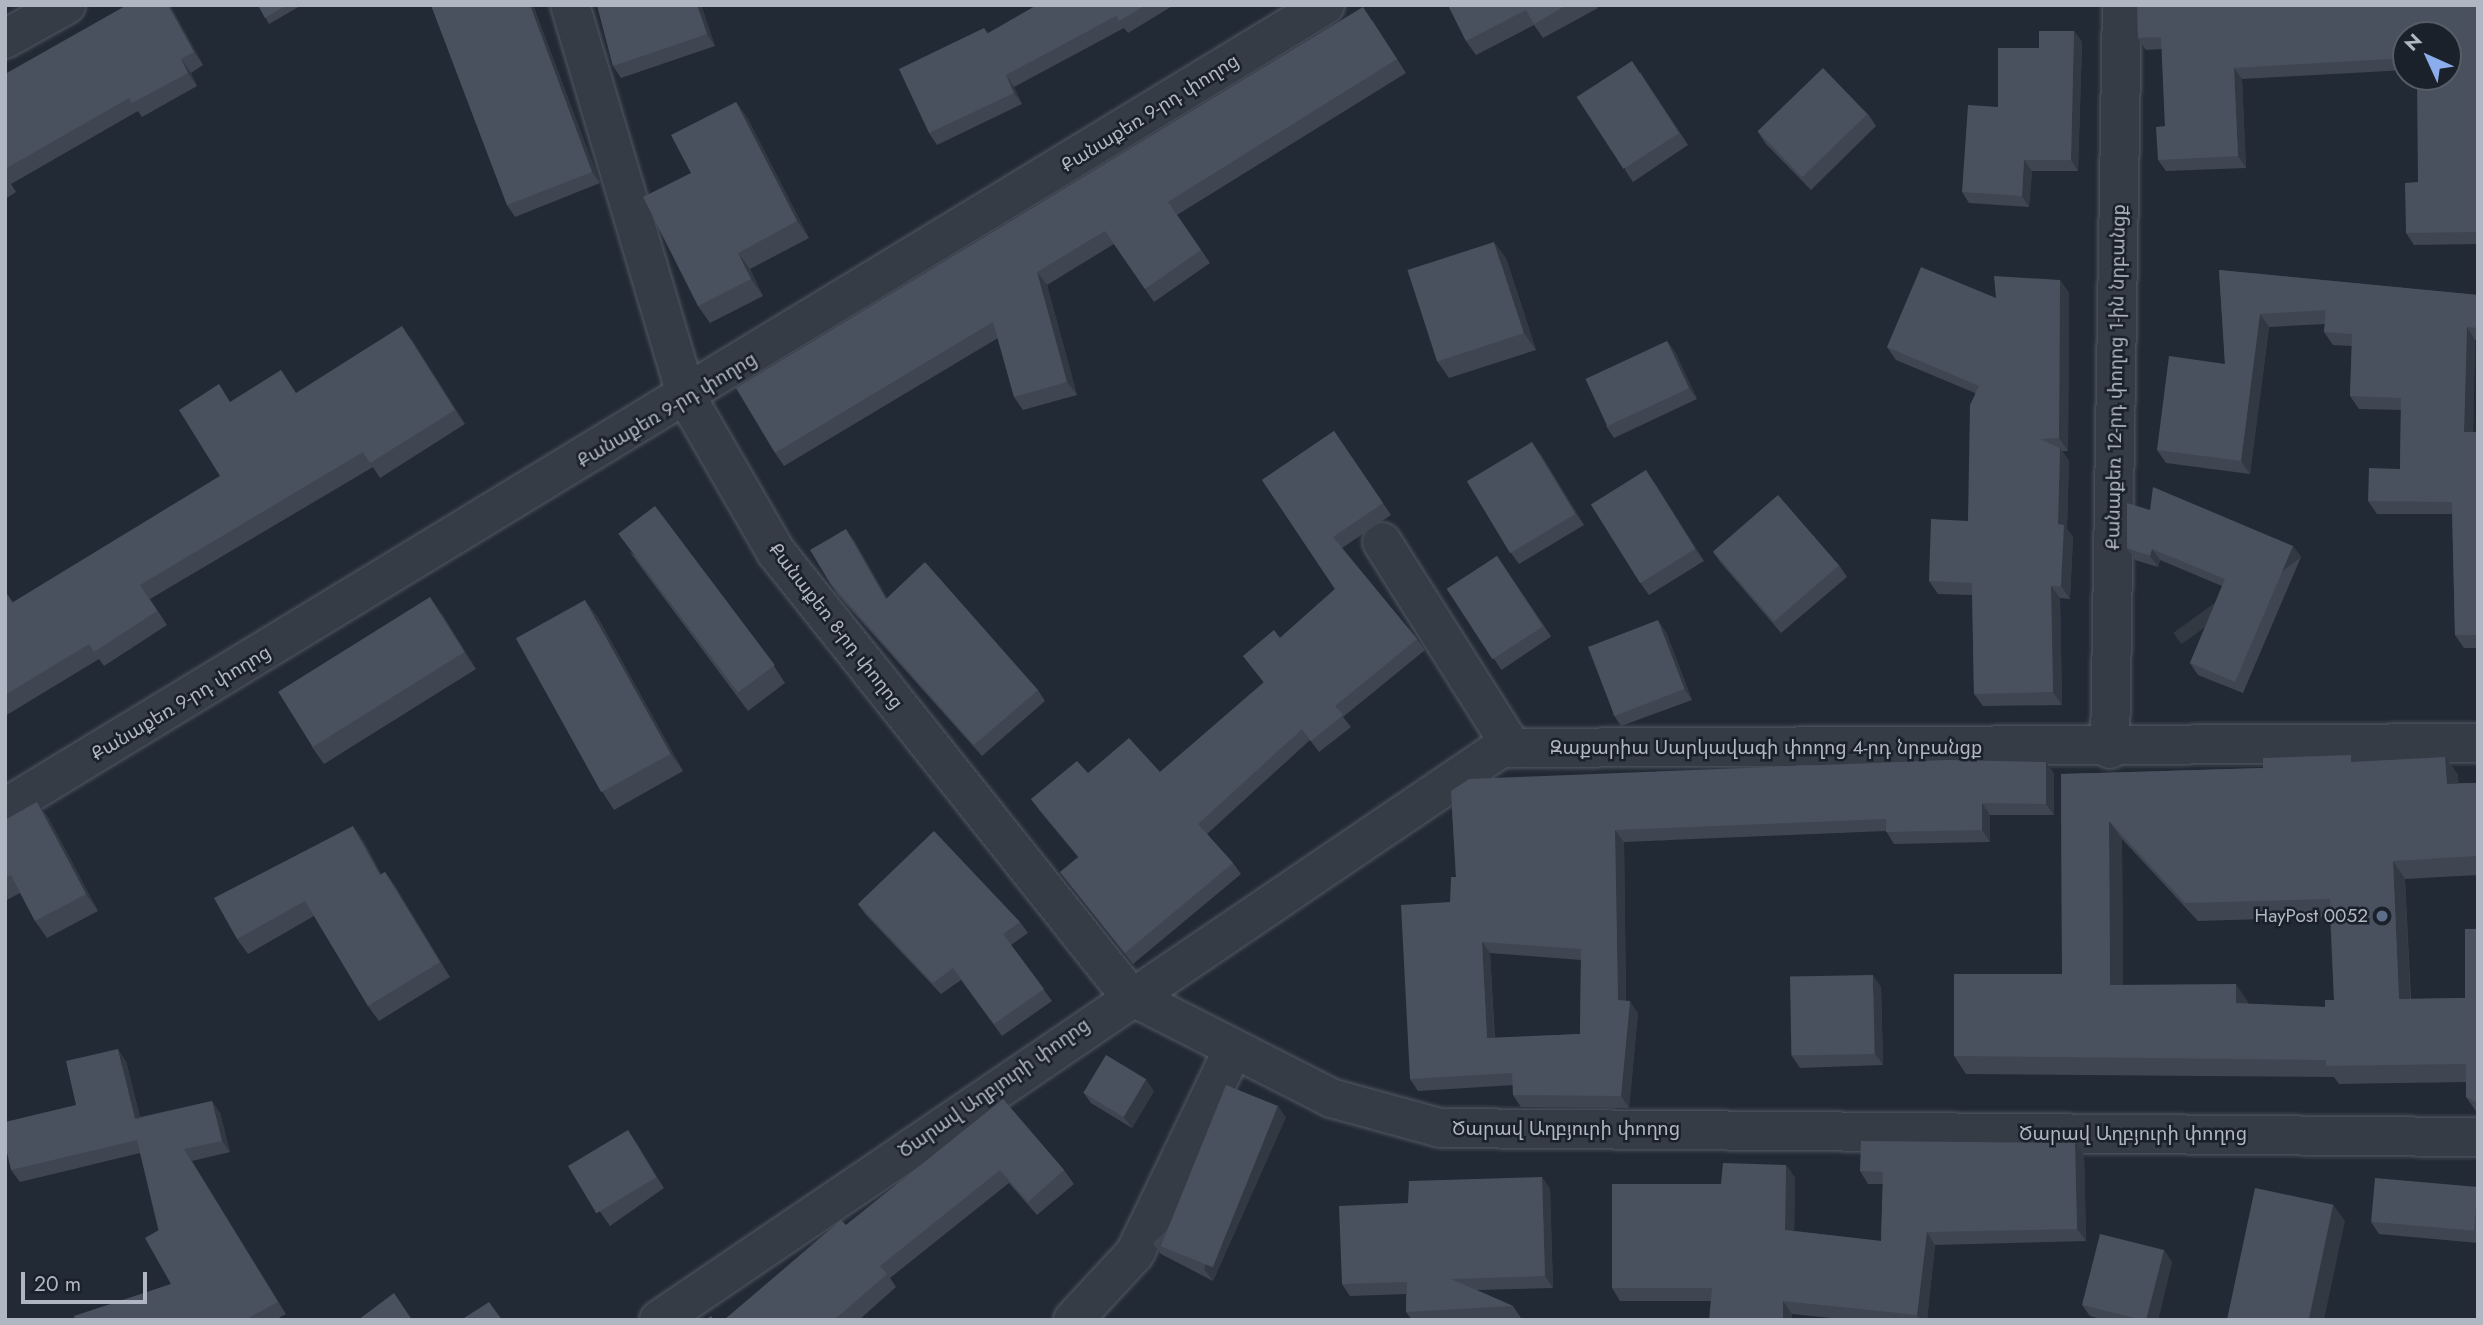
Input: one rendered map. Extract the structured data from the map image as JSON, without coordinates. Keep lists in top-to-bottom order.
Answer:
{
  "streets": {
    "street": [
      "Քանաքեռ 9-րդ փողոց",
      "Քանաքեռ 12-րդ փողոց 1-ին նրբանցք",
      "Քանաքեռ 8-րդ փողոց",
      "Զաքարիա Սարկավագի փողոց 4-րդ նրբանցք",
      "Ծարավ Աղբյուրի փողոց"
    ]
  },
  "crossings": [
    ["Քանաքեռ 9-րդ փողոց", "Քանաքեռ 8-րդ փողոց"],
    ["Քանաքեռ 12-րդ փողոց 1-ին նրբանցք", "Զաքարիա Սարկավագի փողոց 4-րդ նրբանցք"],
    ["Քանաքեռ 8-րդ փողոց", "Զաքարիա Սարկավագի փողոց 4-րդ նրբանցք"],
    ["Քանաքեռ 8-րդ փողոց", "Ծարավ Աղբյուրի փողոց"],
    ["Զաքարիա Սարկավագի փողոց 4-րդ նրբանցք", "Ծարավ Աղբյուրի փողոց"]
  ],
  "places": ["HayPost 0052"],
  "scale_bar": "20 m",
  "north": "top left"
}
